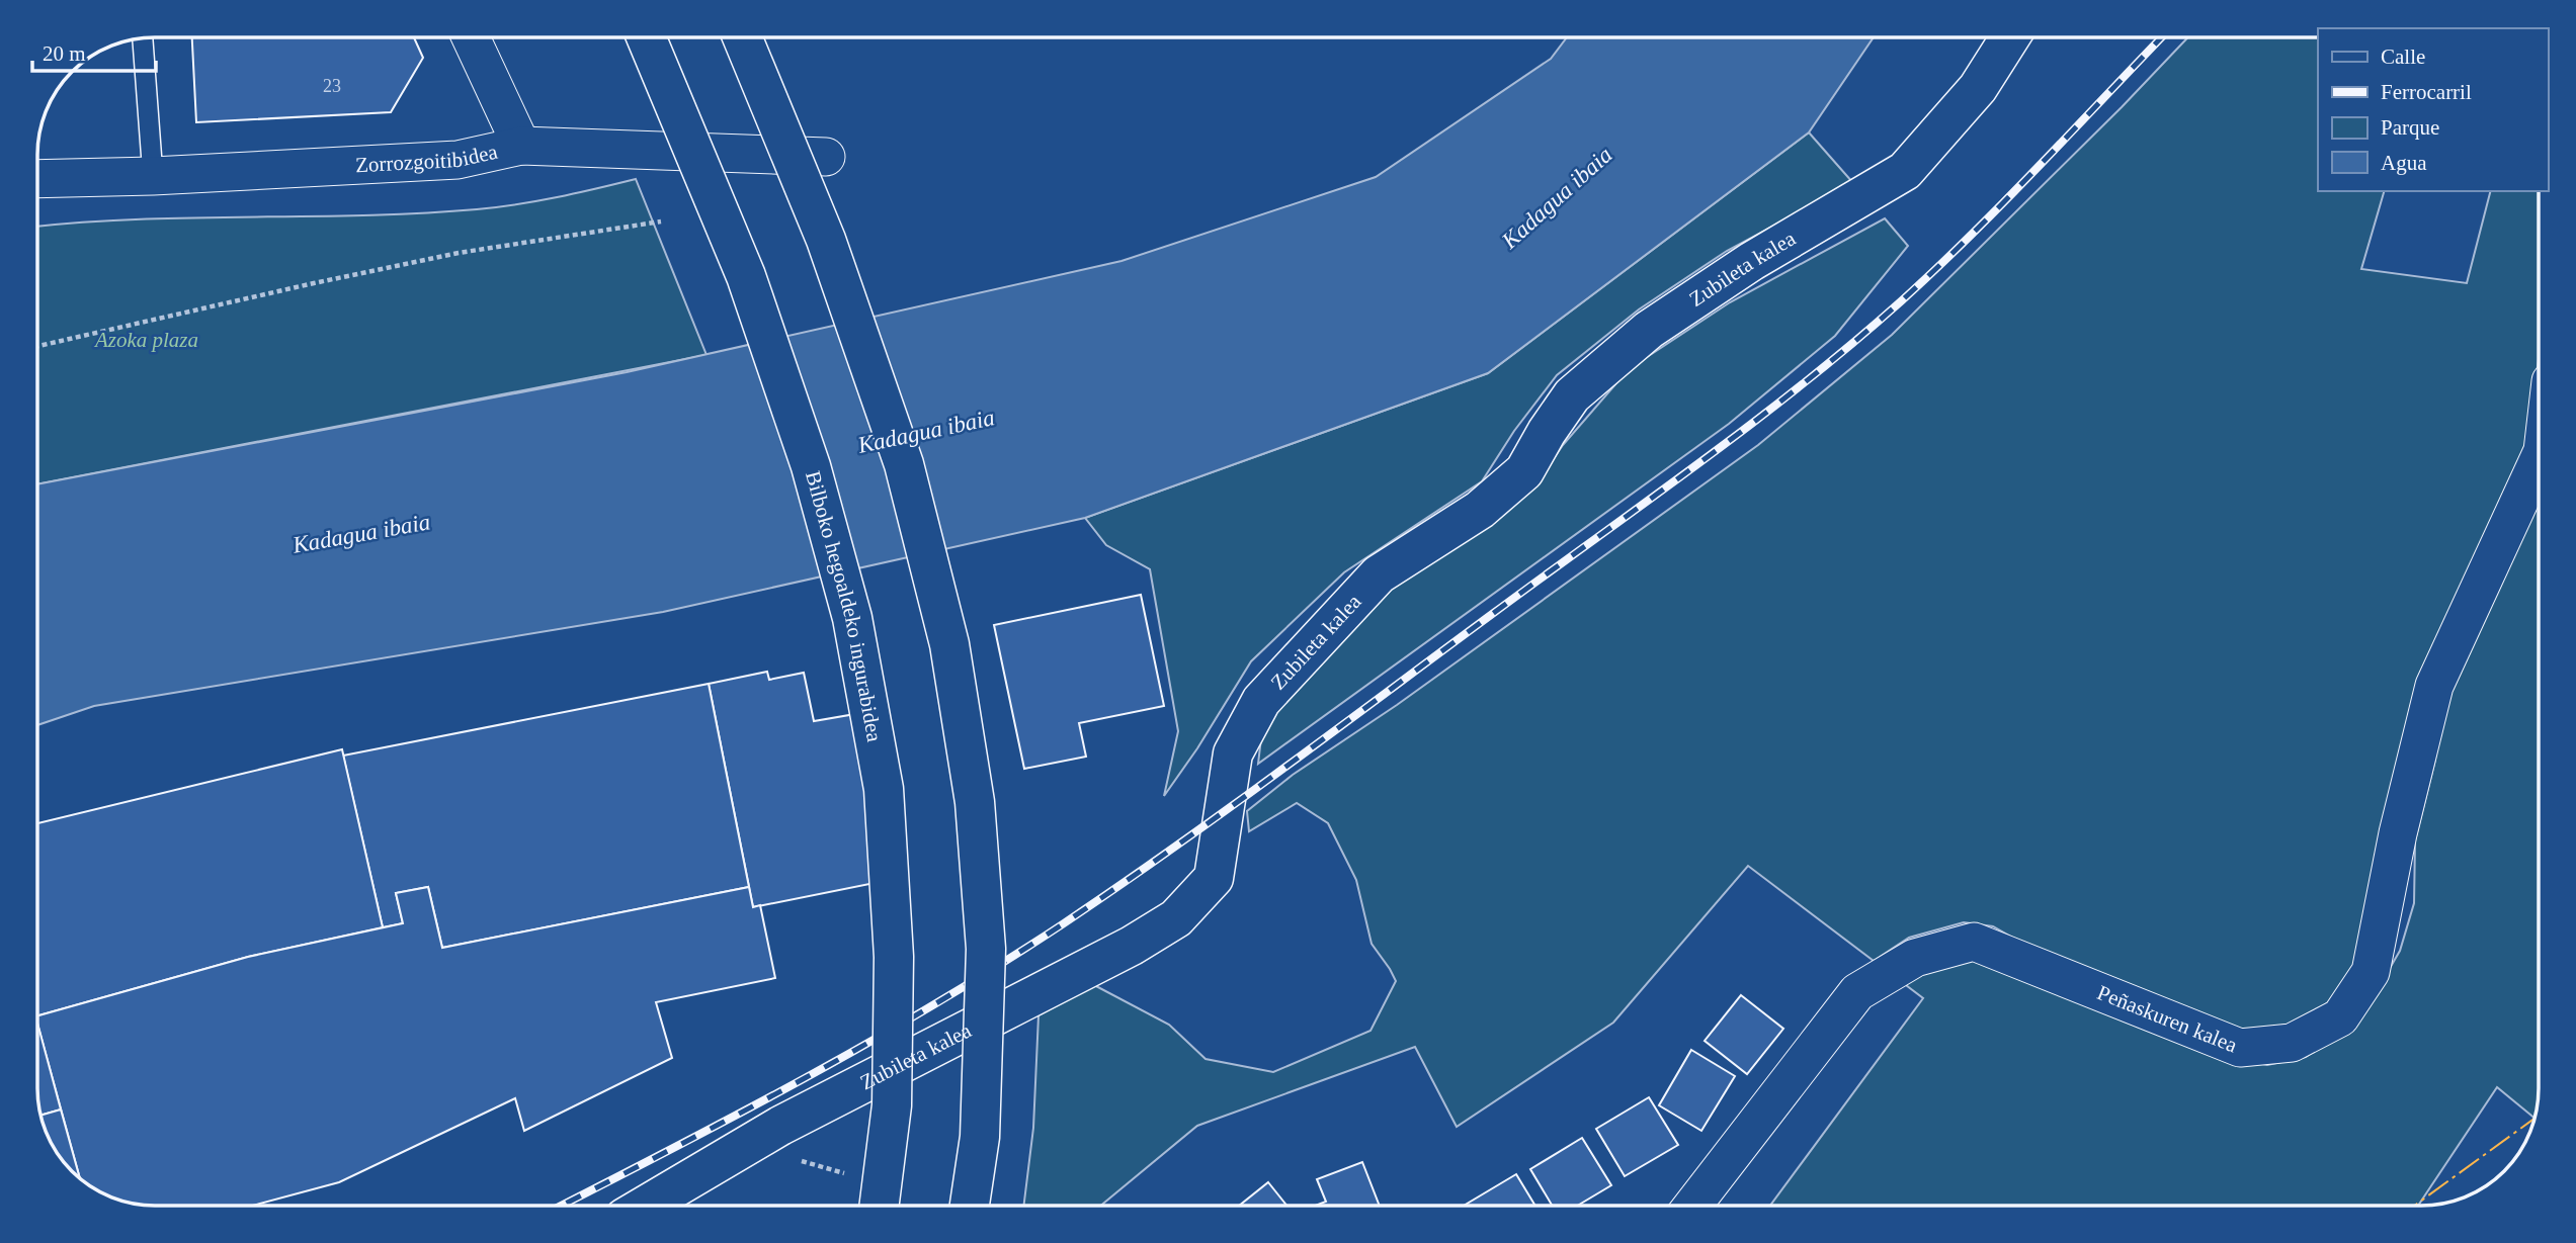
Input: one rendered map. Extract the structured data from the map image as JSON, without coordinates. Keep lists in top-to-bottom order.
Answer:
{
  "streets": {
    "main road": ["Zubileta kalea", "Bilboko hegoaldeko ingurabidea"],
    "street": ["Zorrozgoitibidea", "Peñaskuren kalea"]
  },
  "water": ["Kadagua ibaia"],
  "parks": ["Azoka plaza"],
  "house_numbers": ["23"],
  "legend": [
    "Calle",
    "Ferrocarril",
    "Parque",
    "Agua"
  ],
  "scale_bar": "20 m"
}
